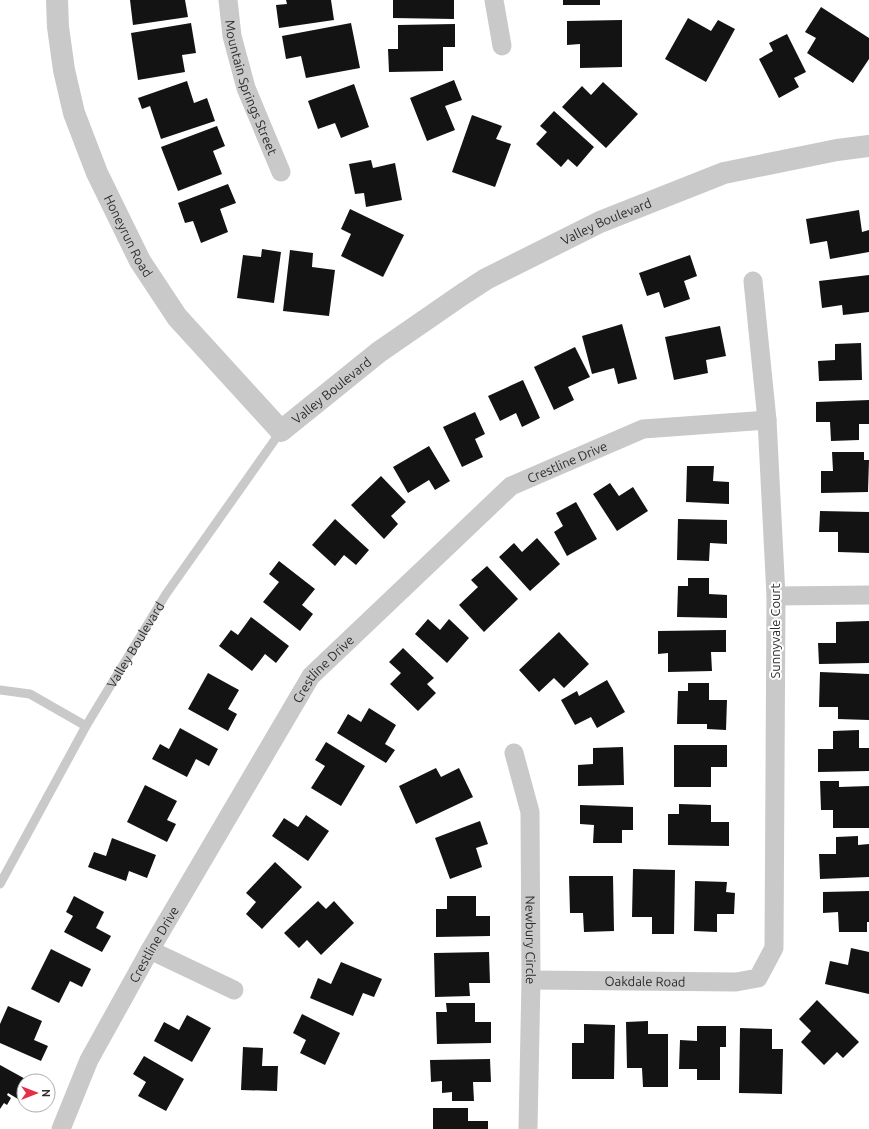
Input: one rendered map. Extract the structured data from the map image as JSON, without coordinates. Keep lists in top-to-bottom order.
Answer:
{
  "streets": {
    "street": [
      "Mountain Springs Street",
      "Valley Boulevard",
      "Honeyrun Road",
      "Crestline Drive",
      "Sunnyvale Court",
      "Newbury Circle",
      "Oakdale Road"
    ]
  },
  "crossings": [
    ["Valley Boulevard", "Honeyrun Road"],
    ["Crestline Drive", "Sunnyvale Court"],
    ["Sunnyvale Court", "Oakdale Road"],
    ["Newbury Circle", "Oakdale Road"]
  ],
  "north": "right"
}
